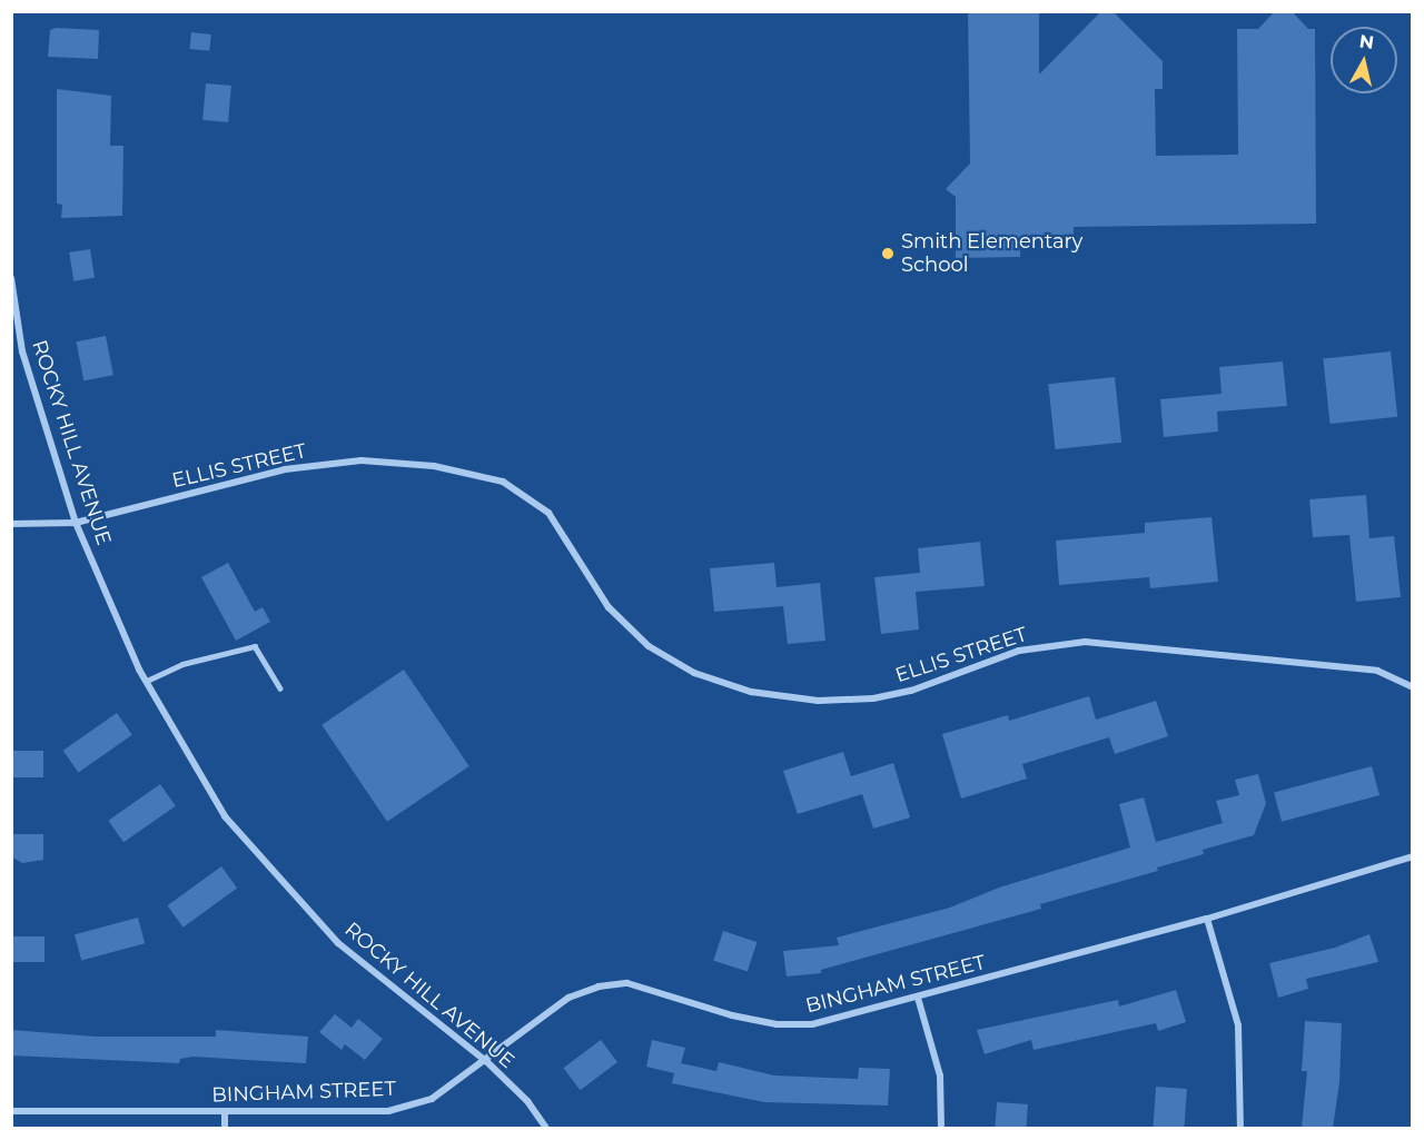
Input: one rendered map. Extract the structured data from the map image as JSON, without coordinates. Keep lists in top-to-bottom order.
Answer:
{
  "streets": {
    "street": ["ROCKY HILL AVENUE", "ELLIS STREET", "BINGHAM STREET"]
  },
  "crossings": [
    ["ROCKY HILL AVENUE", "ELLIS STREET"],
    ["ROCKY HILL AVENUE", "BINGHAM STREET"]
  ],
  "places": ["Smith Elementary School"],
  "north": "top"
}
